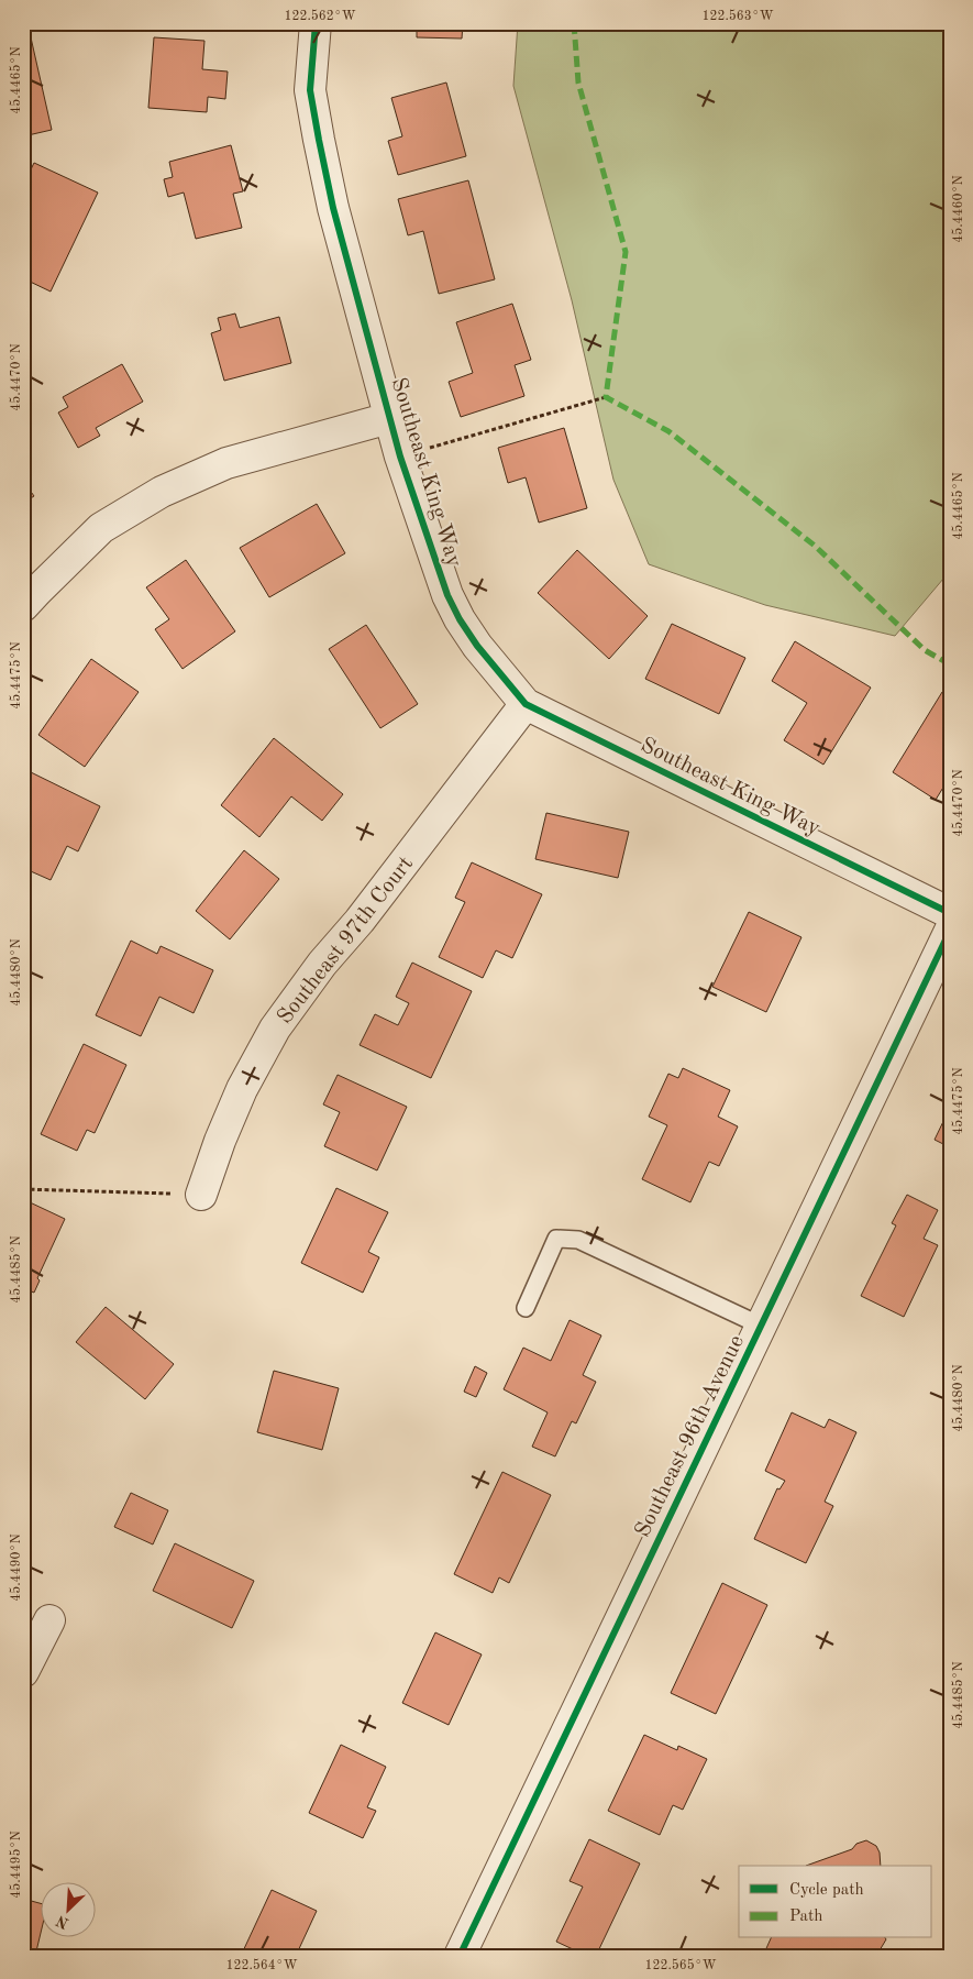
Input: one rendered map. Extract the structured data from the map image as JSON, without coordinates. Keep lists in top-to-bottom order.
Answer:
{
  "streets": {
    "street": ["Southeast King Way", "Southeast 97th Court", "Southeast 96th Avenue"]
  },
  "crossings": [
    ["Southeast King Way", "Southeast 97th Court"]
  ],
  "legend": ["Cycle path", "Path"],
  "north": "bottom left",
  "coordinates": [
    "122.562°W",
    "122.563°W",
    "45.4465°N",
    "45.4460°N",
    "45.4470°N",
    "45.4475°N",
    "45.4480°N",
    "45.4485°N",
    "45.4490°N",
    "45.4495°N",
    "122.564°W",
    "122.565°W"
  ]
}
